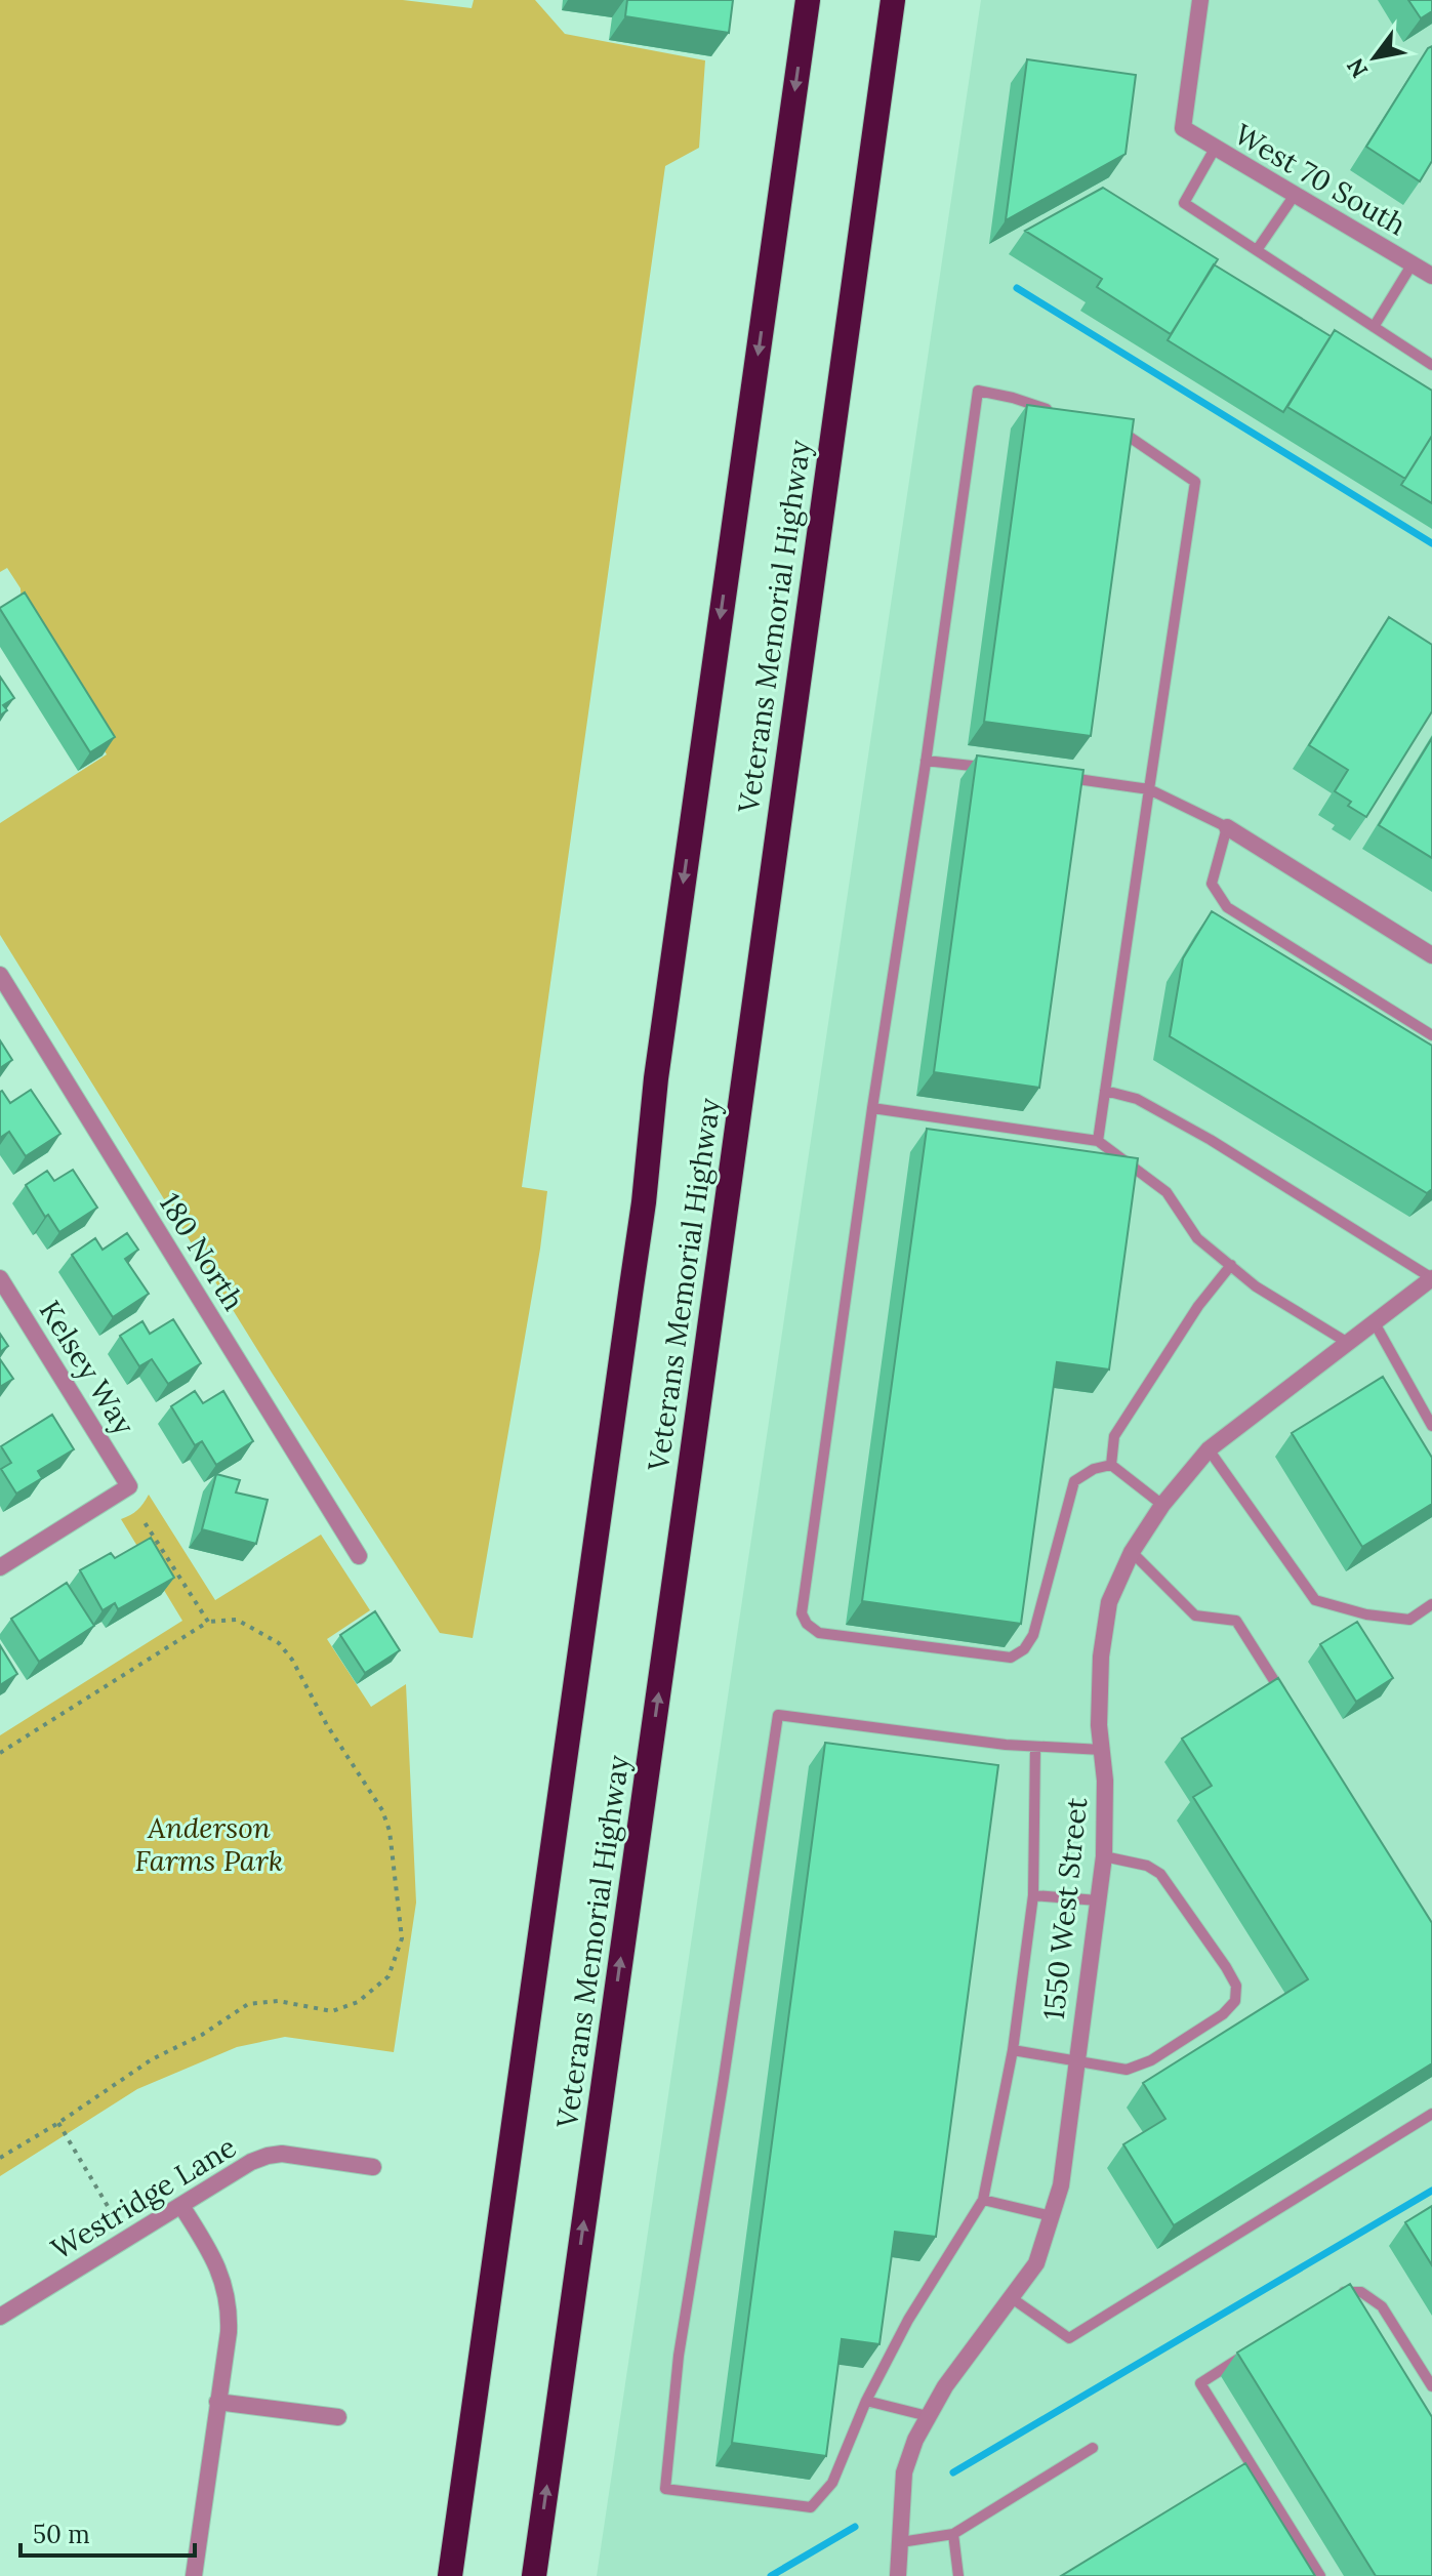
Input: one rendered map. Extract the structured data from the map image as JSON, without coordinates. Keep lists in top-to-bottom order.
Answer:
{
  "streets": {
    "highway": ["Veterans Memorial Highway"],
    "street": [
      "West 70 South",
      "180 North",
      "Kelsey Way",
      "1550 West Street",
      "Westridge Lane"
    ]
  },
  "parks": ["Anderson Farms Park"],
  "scale_bar": "50 m",
  "north": "bottom left"
}
